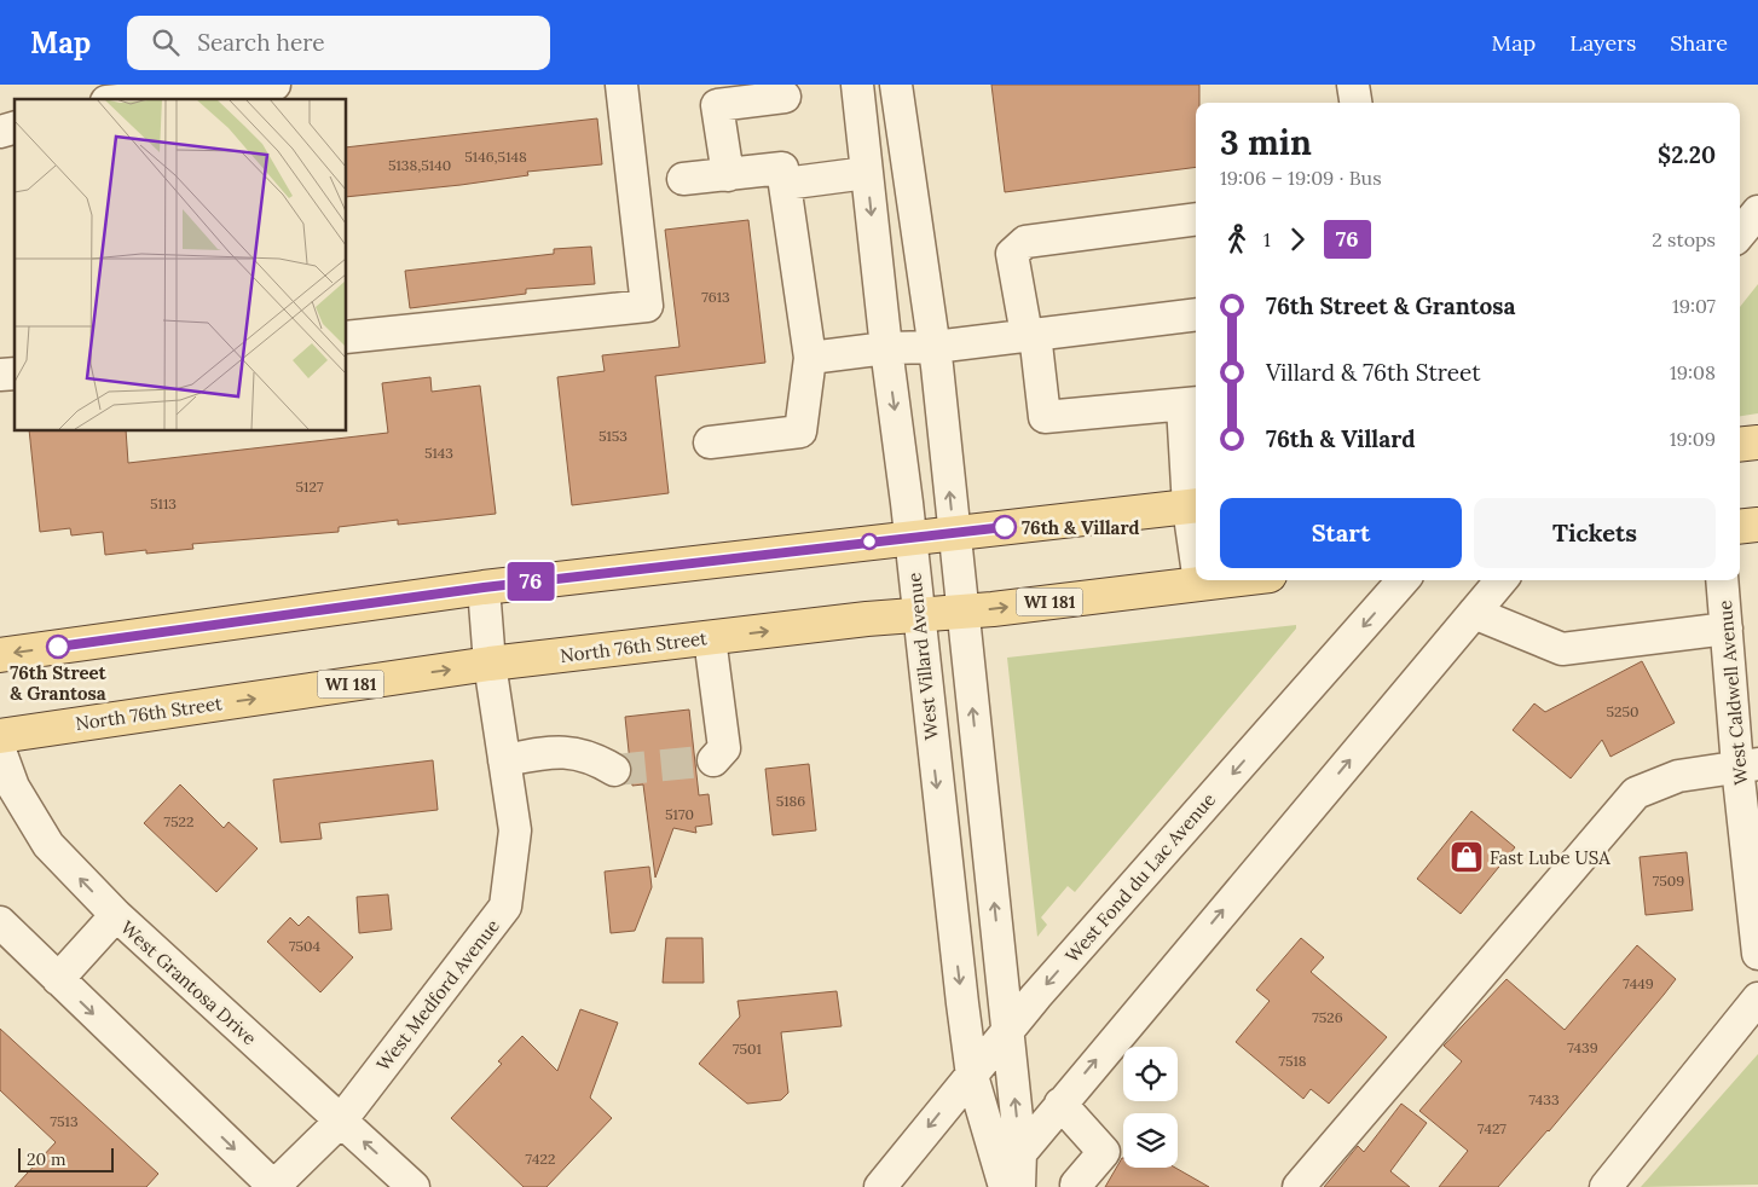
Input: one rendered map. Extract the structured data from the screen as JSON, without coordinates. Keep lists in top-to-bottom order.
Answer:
{
  "streets": {
    "main road": ["WI 181", "North 76th Street"],
    "street": [
      "West Villard Avenue",
      "West Caldwell Avenue",
      "West Fond du Lac Avenue",
      "West Grantosa Drive",
      "West Medford Avenue"
    ]
  },
  "crossings": [
    ["North 76th Street", "West Villard Avenue"],
    ["North 76th Street", "West Medford Avenue"],
    ["West Villard Avenue", "West Fond du Lac Avenue"],
    ["West Grantosa Drive", "West Medford Avenue"]
  ],
  "one_way": ["West Grantosa Drive"],
  "places": {
    "other": ["76th & Villard", "76th Street & Grantosa"],
    "shop": ["Fast Lube USA"]
  },
  "lines": ["bus line 76"],
  "house_numbers": [
    "5146,5148",
    "5138,5140",
    "7613",
    "5153",
    "5143",
    "5127",
    "5113",
    "5250",
    "5186",
    "5170",
    "7522",
    "7509",
    "7504",
    "7449",
    "7526",
    "7439",
    "7501",
    "7518",
    "7433",
    "7513",
    "7427",
    "7422"
  ],
  "scale_bar": "20 m",
  "page": {
    "header": "Map",
    "search": "Search here",
    "nav": ["Map", "Layers", "Share"],
    "on_map": "76",
    "heading": ["3 min", "19:06 – 19:09 · Bus", "$2.20"],
    "legs": ["1", "76", "2 stops"],
    "list": [
      {
        "name": "76th Street & Grantosa",
        "value": "19:07"
      },
      {
        "name": "Villard & 76th Street",
        "value": "19:08"
      },
      {
        "name": "76th & Villard",
        "value": "19:09"
      }
    ],
    "buttons": ["Start", "Tickets"],
    "scale": "20 m"
  }
}
